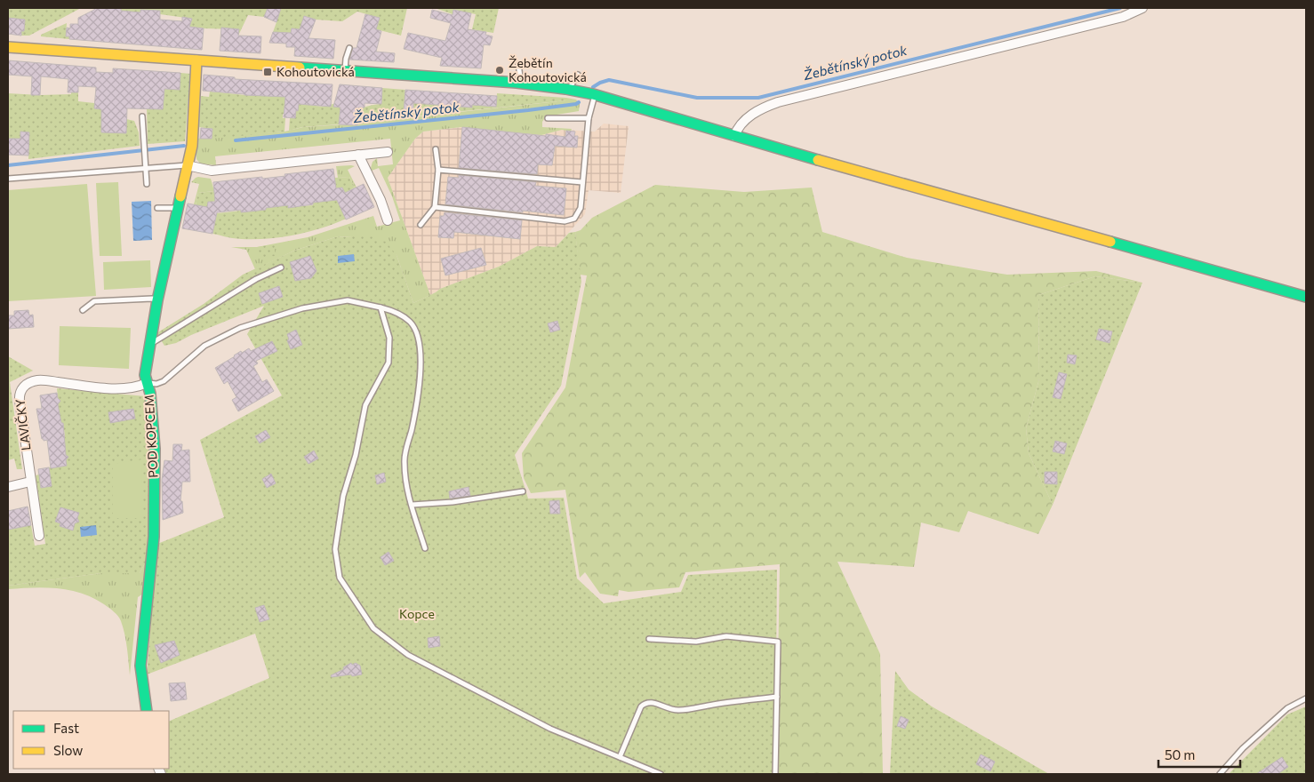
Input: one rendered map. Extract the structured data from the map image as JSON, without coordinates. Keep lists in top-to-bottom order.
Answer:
{
  "streets": {
    "street": ["LAVIČKY", "POD KOPCEM"]
  },
  "crossings": [
    ["LAVIČKY", "POD KOPCEM"]
  ],
  "water": ["Žebětínský potok"],
  "parks": ["Kopce"],
  "places": {
    "other": ["Žebětín Kohoutovická"],
    "transit": ["Kohoutovická"]
  },
  "legend": ["Fast", "Slow"],
  "scale_bar": "50 m"
}
